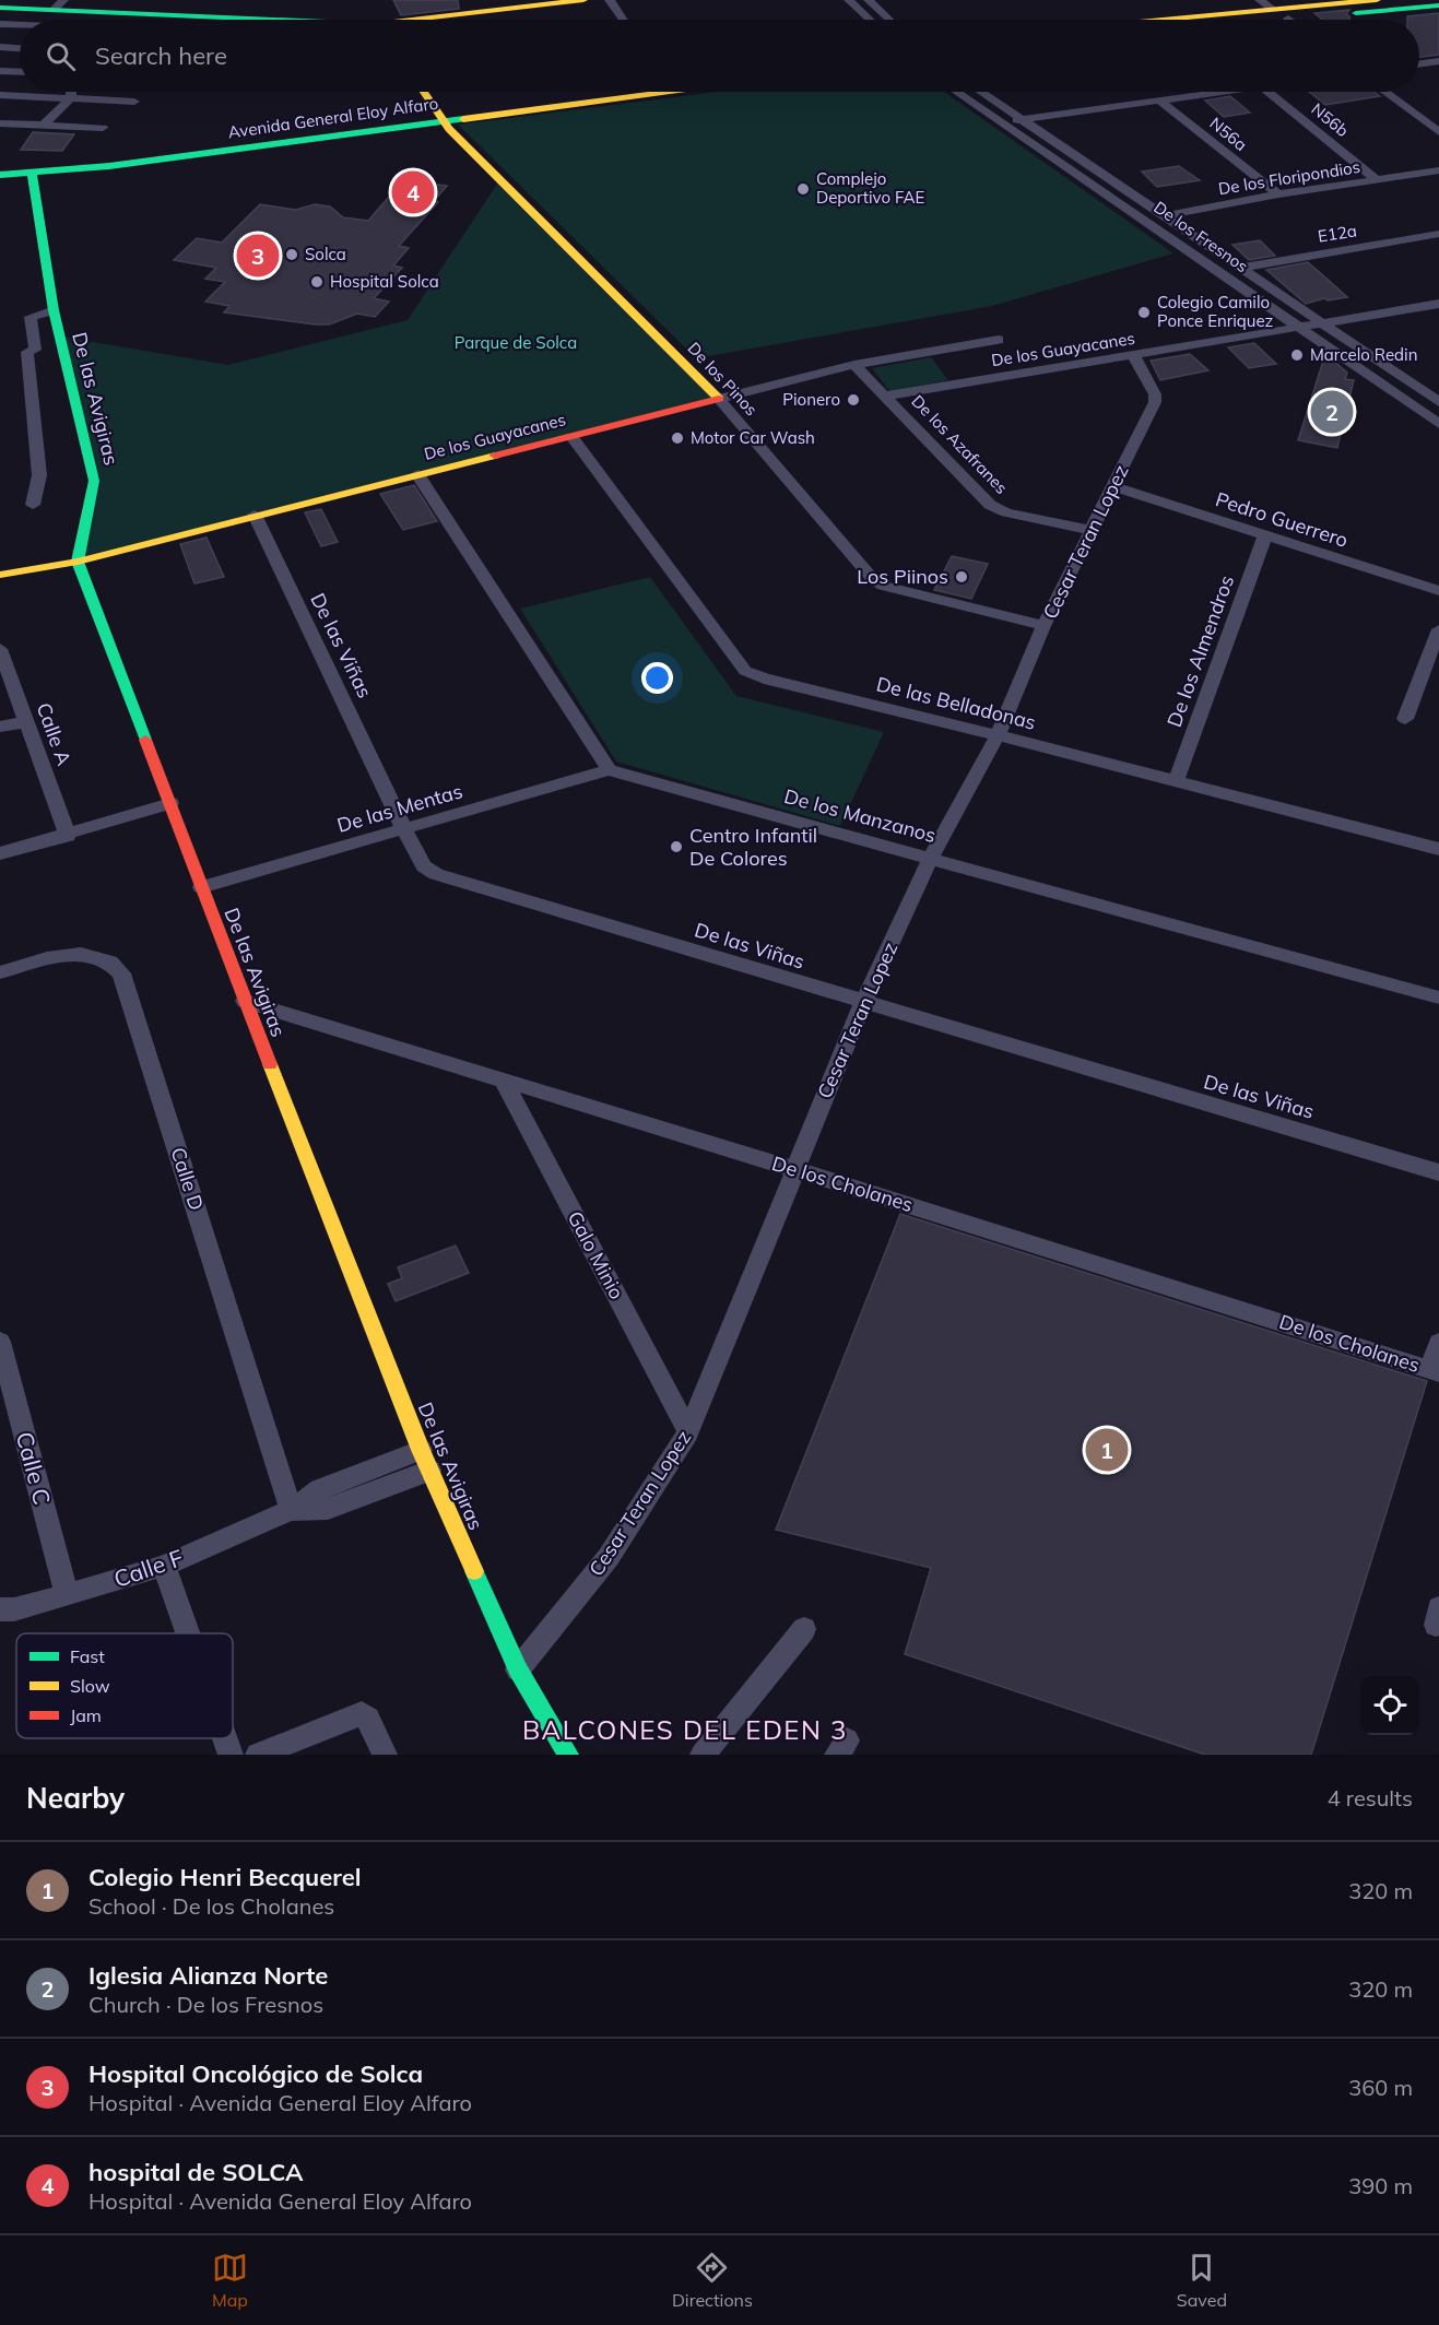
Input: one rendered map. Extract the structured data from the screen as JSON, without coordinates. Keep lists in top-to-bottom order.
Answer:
{
  "streets": {
    "street": [
      "Avenida General Eloy Alfaro",
      "N56b",
      "N56a",
      "De los Floripondios",
      "E12a",
      "De los Fresnos",
      "De los Guayacanes",
      "De los Pinos",
      "De las Avigiras",
      "De los Azafranes",
      "Pedro Guerrero",
      "Cesar Teran Lopez",
      "De las Viñas",
      "De los Almendros",
      "De las Belladonas",
      "Calle A",
      "De las Mentas",
      "De los Manzanos",
      "Calle D",
      "De los Cholanes",
      "Galo Minio",
      "Calle C",
      "Calle F"
    ]
  },
  "crossings": [
    ["Avenida General Eloy Alfaro", "De los Pinos"],
    ["Avenida General Eloy Alfaro", "De las Avigiras"],
    ["N56b", "De los Floripondios"],
    ["N56a", "De los Floripondios"],
    ["De los Floripondios", "De los Fresnos"],
    ["E12a", "De los Fresnos"],
    ["De los Fresnos", "De los Guayacanes"],
    ["De los Guayacanes", "De los Pinos"],
    ["De los Guayacanes", "De las Avigiras"],
    ["De los Guayacanes", "De los Azafranes"],
    ["De los Guayacanes", "Cesar Teran Lopez"],
    ["De los Guayacanes", "De las Viñas"],
    ["De los Guayacanes", "De las Belladonas"],
    ["De los Pinos", "Cesar Teran Lopez"],
    ["De las Avigiras", "Cesar Teran Lopez"],
    ["De las Avigiras", "De las Mentas"],
    ["De las Avigiras", "De los Cholanes"],
    ["De las Avigiras", "Calle F"],
    ["De los Azafranes", "Cesar Teran Lopez"],
    ["Pedro Guerrero", "Cesar Teran Lopez"],
    ["Pedro Guerrero", "De los Almendros"],
    ["Cesar Teran Lopez", "De las Viñas"],
    ["Cesar Teran Lopez", "De las Belladonas"],
    ["Cesar Teran Lopez", "De los Manzanos"],
    ["Cesar Teran Lopez", "De los Cholanes"],
    ["Cesar Teran Lopez", "Galo Minio"],
    ["De las Viñas", "De las Mentas"],
    ["De los Almendros", "De las Belladonas"],
    ["De las Mentas", "De los Manzanos"],
    ["Calle D", "Calle F"],
    ["De los Cholanes", "Galo Minio"],
    ["Calle C", "Calle F"]
  ],
  "districts": ["BALCONES DEL EDEN 3"],
  "parks": ["Parque de Solca"],
  "places": [
    "Complejo Deportivo FAE",
    "Solca",
    "Hospital Solca",
    "Colegio Camilo Ponce Enriquez",
    "Marcelo Redin",
    "Pionero",
    "Motor Car Wash",
    "Los Piinos",
    "Centro Infantil De Colores"
  ],
  "legend": ["Fast", "Slow", "Jam"],
  "page": {
    "search": "Search here",
    "pins": [
      "4",
      "3",
      "2",
      "1"
    ],
    "heading": ["Nearby", "4 results"],
    "list": [
      {
        "mark": "1",
        "name": "Colegio Henri Becquerel",
        "note": "School · De los Cholanes",
        "value": "320 m"
      },
      {
        "mark": "2",
        "name": "Iglesia Alianza Norte",
        "note": "Church · De los Fresnos",
        "value": "320 m"
      },
      {
        "mark": "3",
        "name": "Hospital Oncológico de Solca",
        "note": "Hospital · Avenida General Eloy Alfaro",
        "value": "360 m"
      },
      {
        "mark": "4",
        "name": "hospital de SOLCA",
        "note": "Hospital · Avenida General Eloy Alfaro",
        "value": "390 m"
      }
    ],
    "nav": ["Map", "Directions", "Saved"]
  }
}
